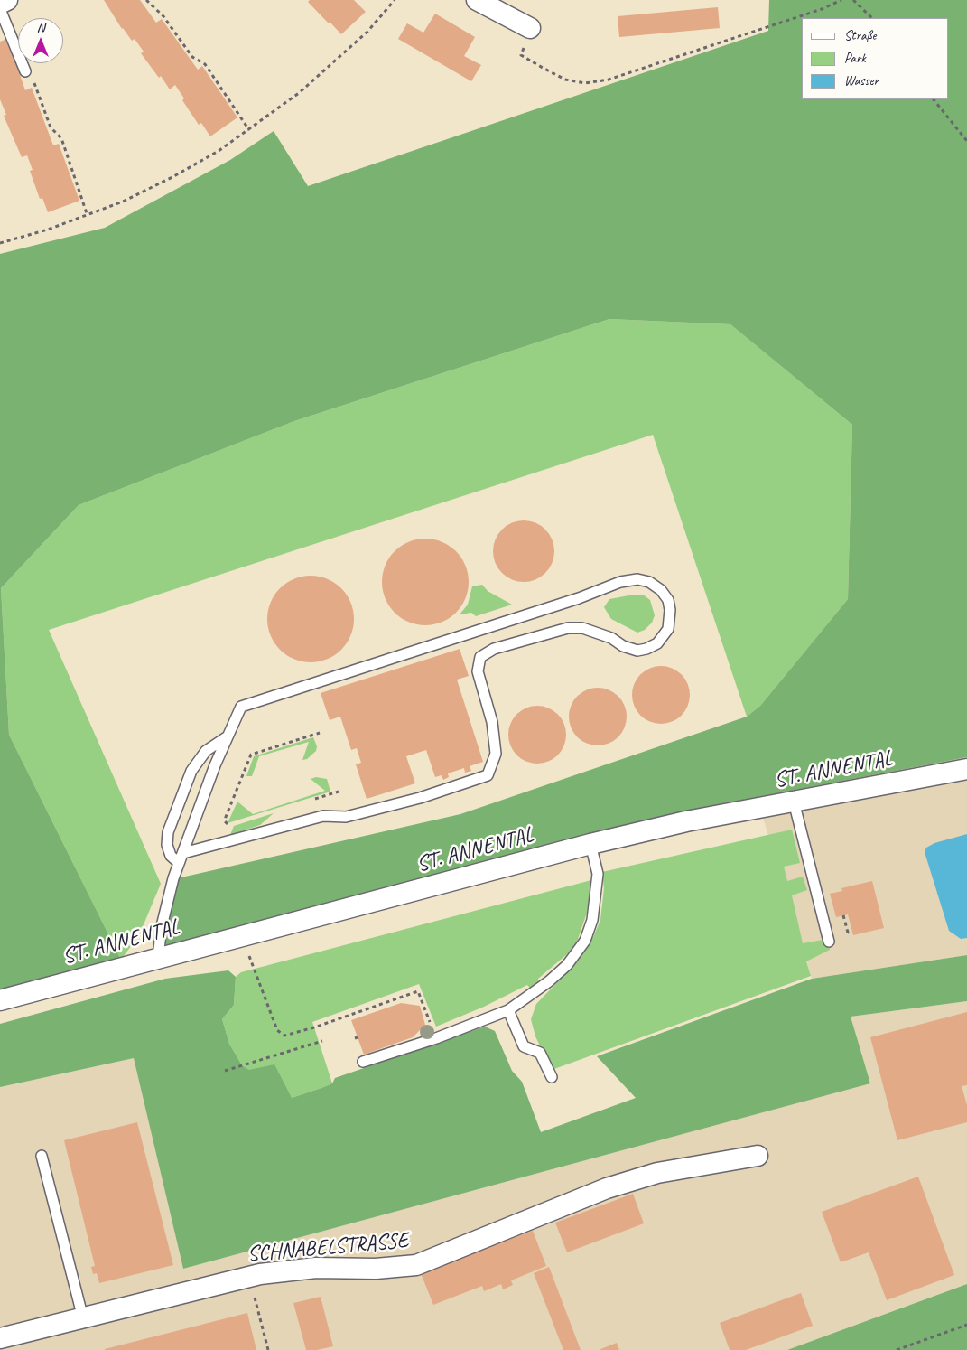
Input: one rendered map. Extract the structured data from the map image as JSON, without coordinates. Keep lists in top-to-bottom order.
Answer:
{
  "streets": {
    "street": ["ST. ANNENTAL", "SCHNABELSTRASSE"]
  },
  "legend": ["Straße", "Park", "Wasser"],
  "north": "top"
}
